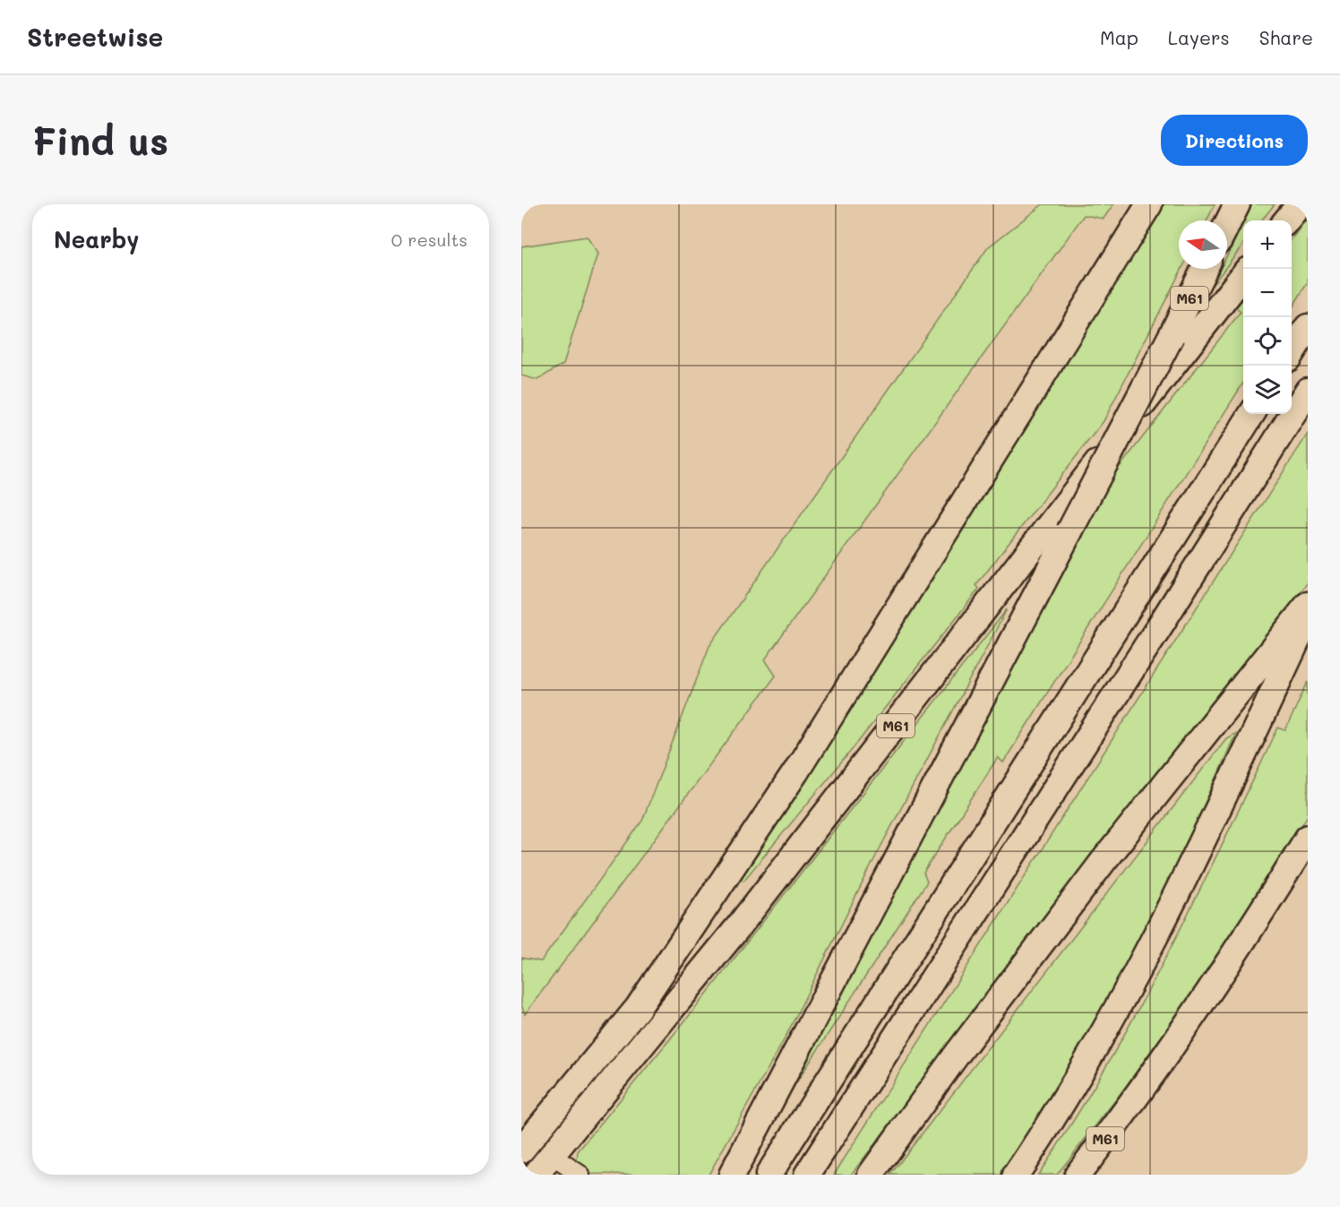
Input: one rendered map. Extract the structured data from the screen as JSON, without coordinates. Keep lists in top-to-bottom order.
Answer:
{
  "streets": {
    "highway": ["M61"]
  },
  "north": "left",
  "page": {
    "header": "Streetwise",
    "nav": ["Map", "Layers", "Share"],
    "buttons": "Directions",
    "title": "Find us",
    "heading": ["Nearby", "0 results"],
    "map_buttons": ["+", "−"]
  }
}
